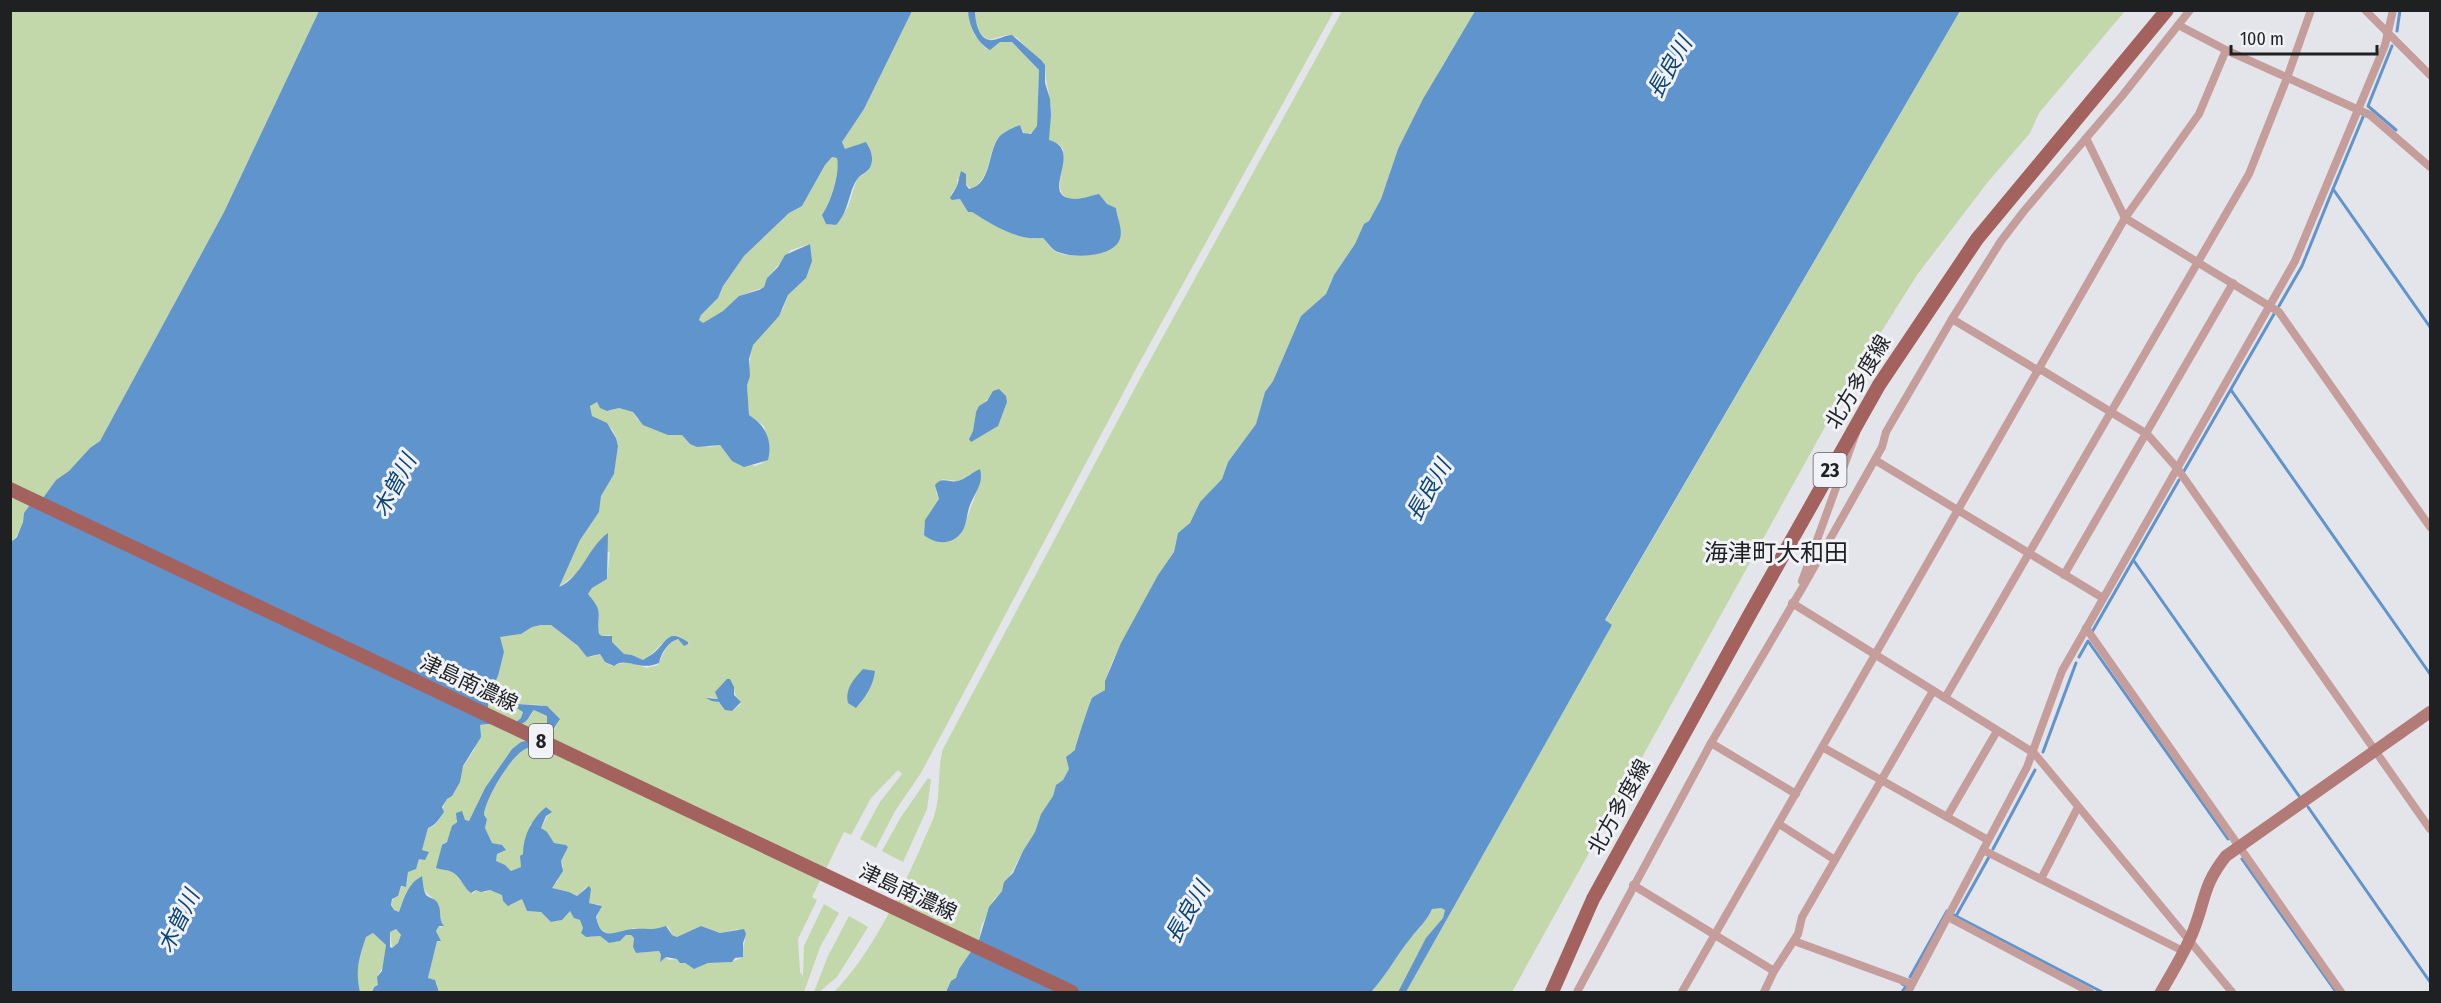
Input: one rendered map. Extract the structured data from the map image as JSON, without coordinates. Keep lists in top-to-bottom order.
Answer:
{
  "streets": {
    "main road": [
      "北方多度線",
      "23",
      "津島南濃線",
      "8"
    ]
  },
  "districts": ["海津町大和田"],
  "water": ["長良川", "木曽川"],
  "scale_bar": "100 m"
}
